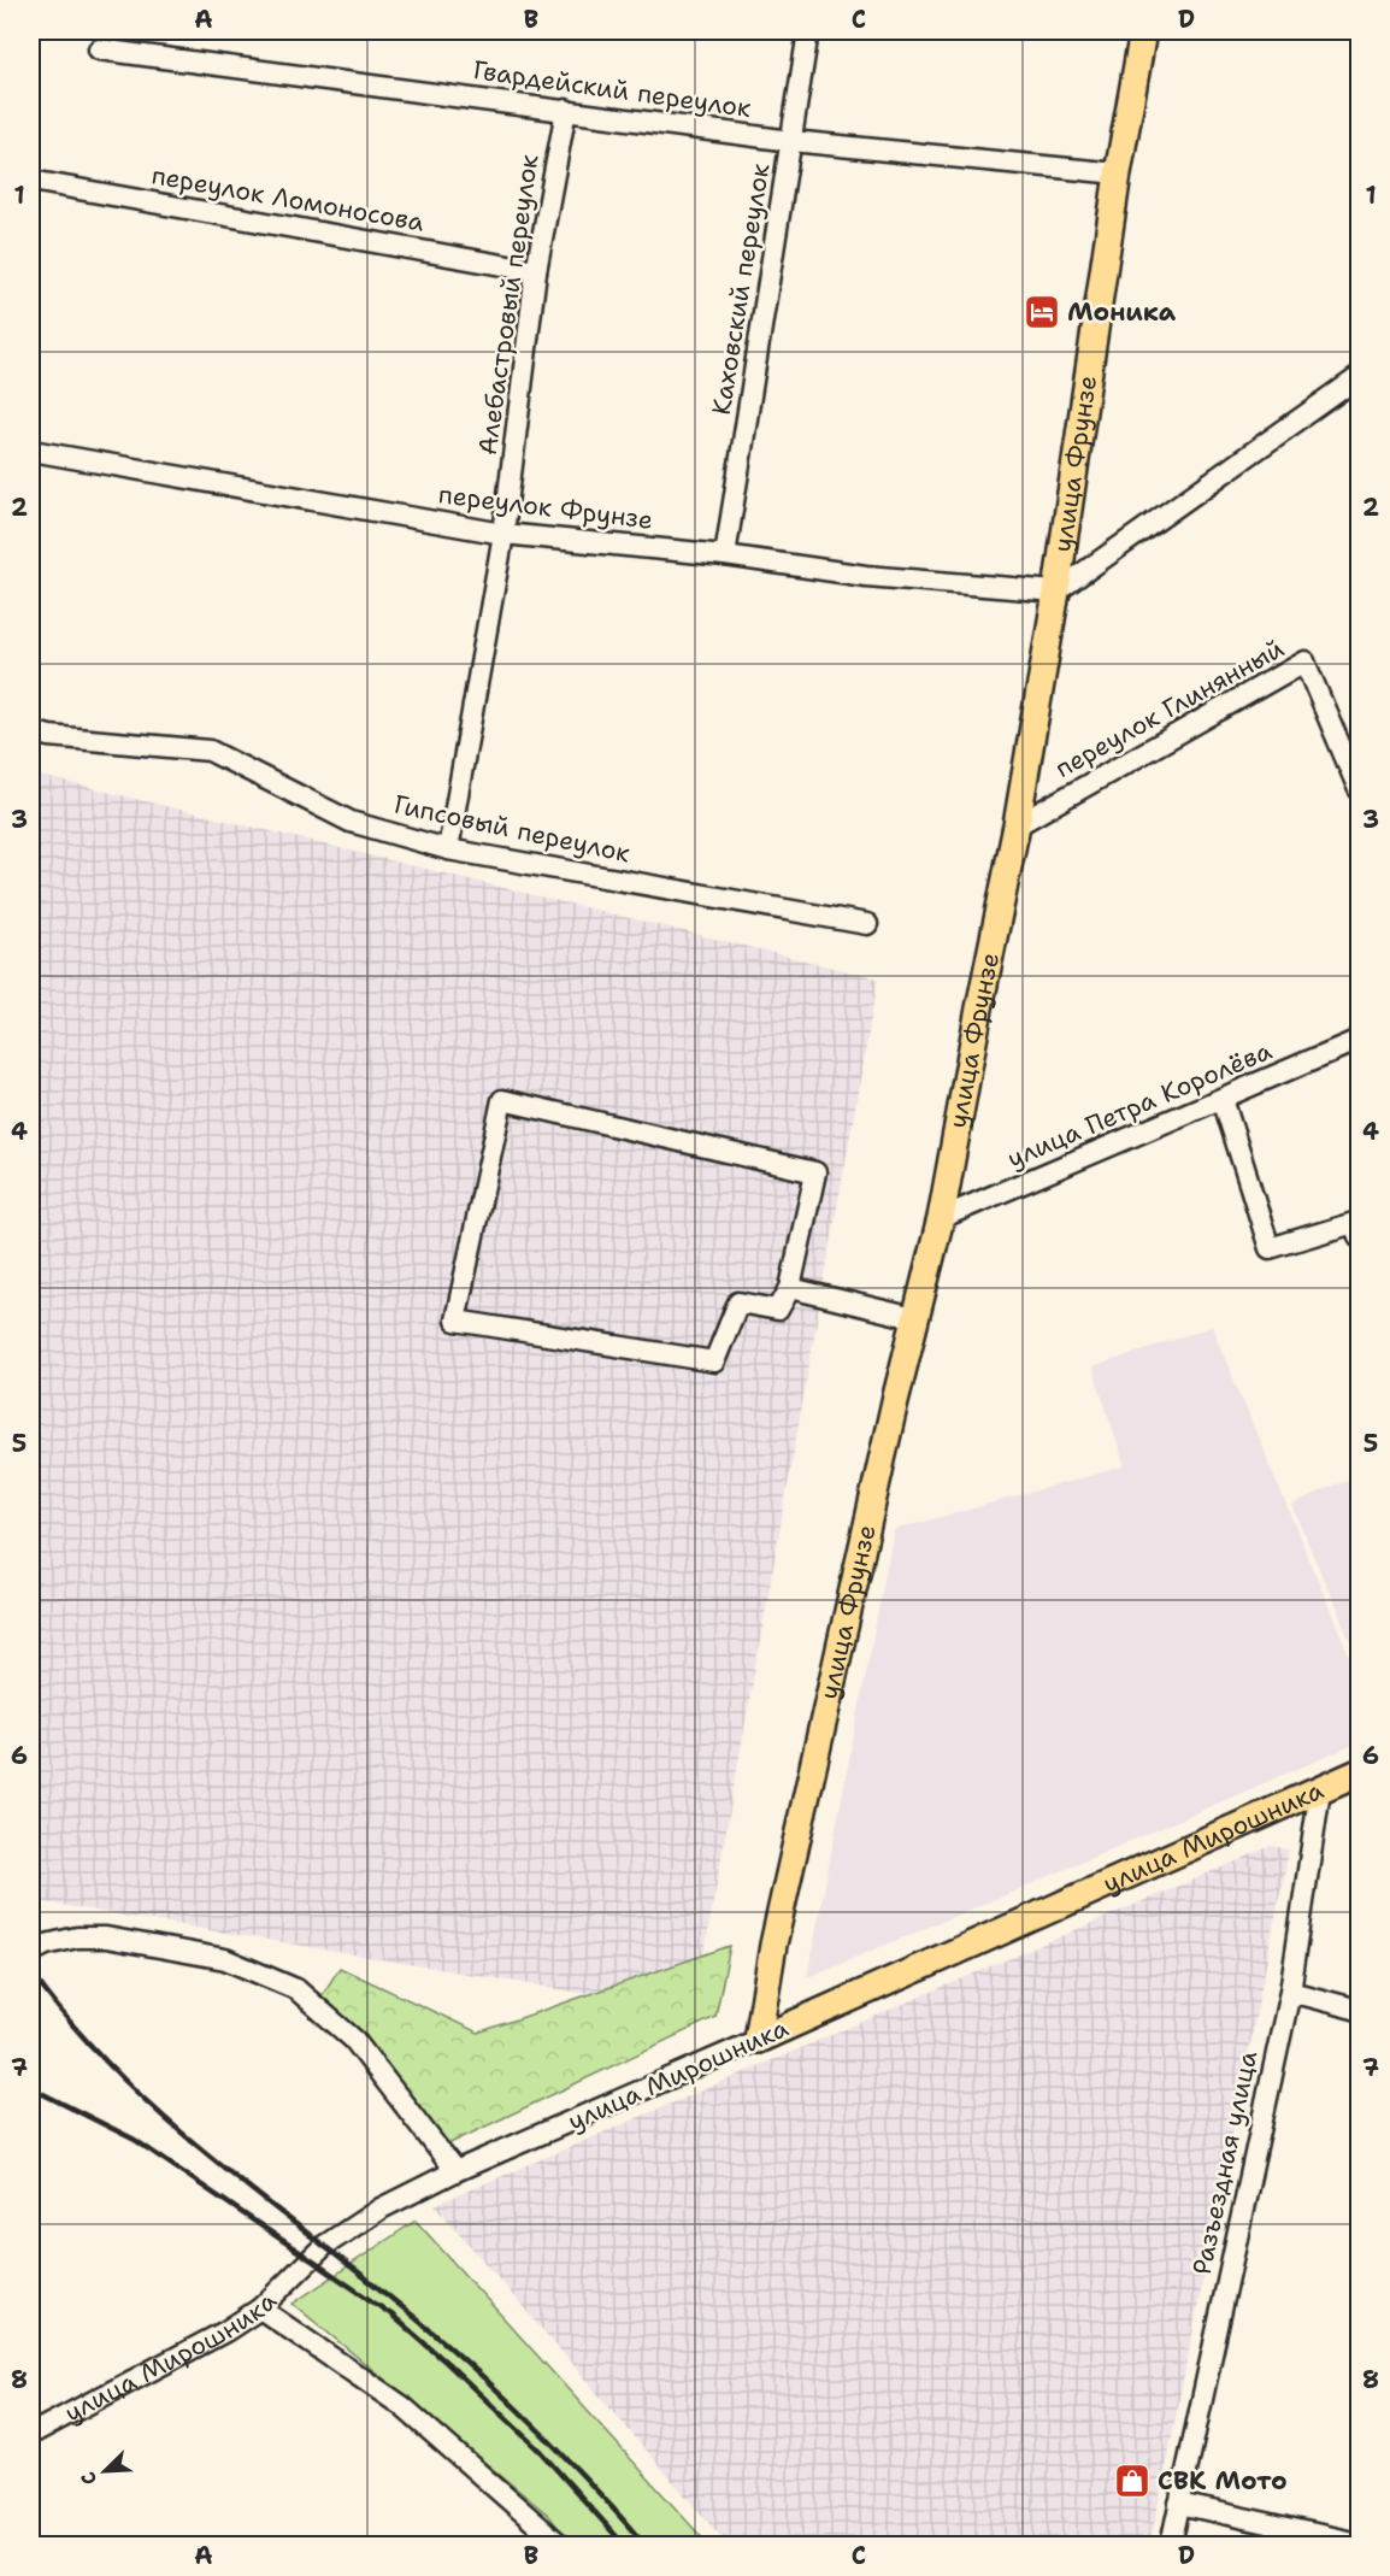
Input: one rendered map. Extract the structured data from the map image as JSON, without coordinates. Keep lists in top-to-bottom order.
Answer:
{
  "streets": {
    "main road": ["улица Фрунзе", "улица Мирошника"],
    "street": [
      "Гвардейский переулок",
      "переулок Ломоносова",
      "Каховский переулок",
      "Алебастровый переулок",
      "переулок Фрунзе",
      "переулок Глинянный",
      "Гипсовый переулок",
      "улица Петра Королёва",
      "Разъездная улица"
    ]
  },
  "crossings": [
    ["Гвардейский переулок", "Каховский переулок"],
    ["Гвардейский переулок", "Алебастровый переулок"],
    ["Гвардейский переулок", "улица Фрунзе"],
    ["переулок Ломоносова", "Алебастровый переулок"],
    ["Каховский переулок", "переулок Фрунзе"],
    ["Алебастровый переулок", "переулок Фрунзе"],
    ["Алебастровый переулок", "Гипсовый переулок"],
    ["улица Фрунзе", "переулок Фрунзе"],
    ["улица Фрунзе", "переулок Глинянный"],
    ["улица Фрунзе", "улица Петра Королёва"],
    ["улица Фрунзе", "улица Мирошника"],
    ["улица Мирошника", "Разъездная улица"]
  ],
  "places": {
    "hotel": ["Моника"],
    "shop": ["СВК Мото"]
  },
  "north": "bottom left",
  "grid": {
    "columns": [
      "A",
      "B",
      "C",
      "D"
    ],
    "rows": [
      "1",
      "2",
      "3",
      "4",
      "5",
      "6",
      "7",
      "8"
    ]
  }
}
